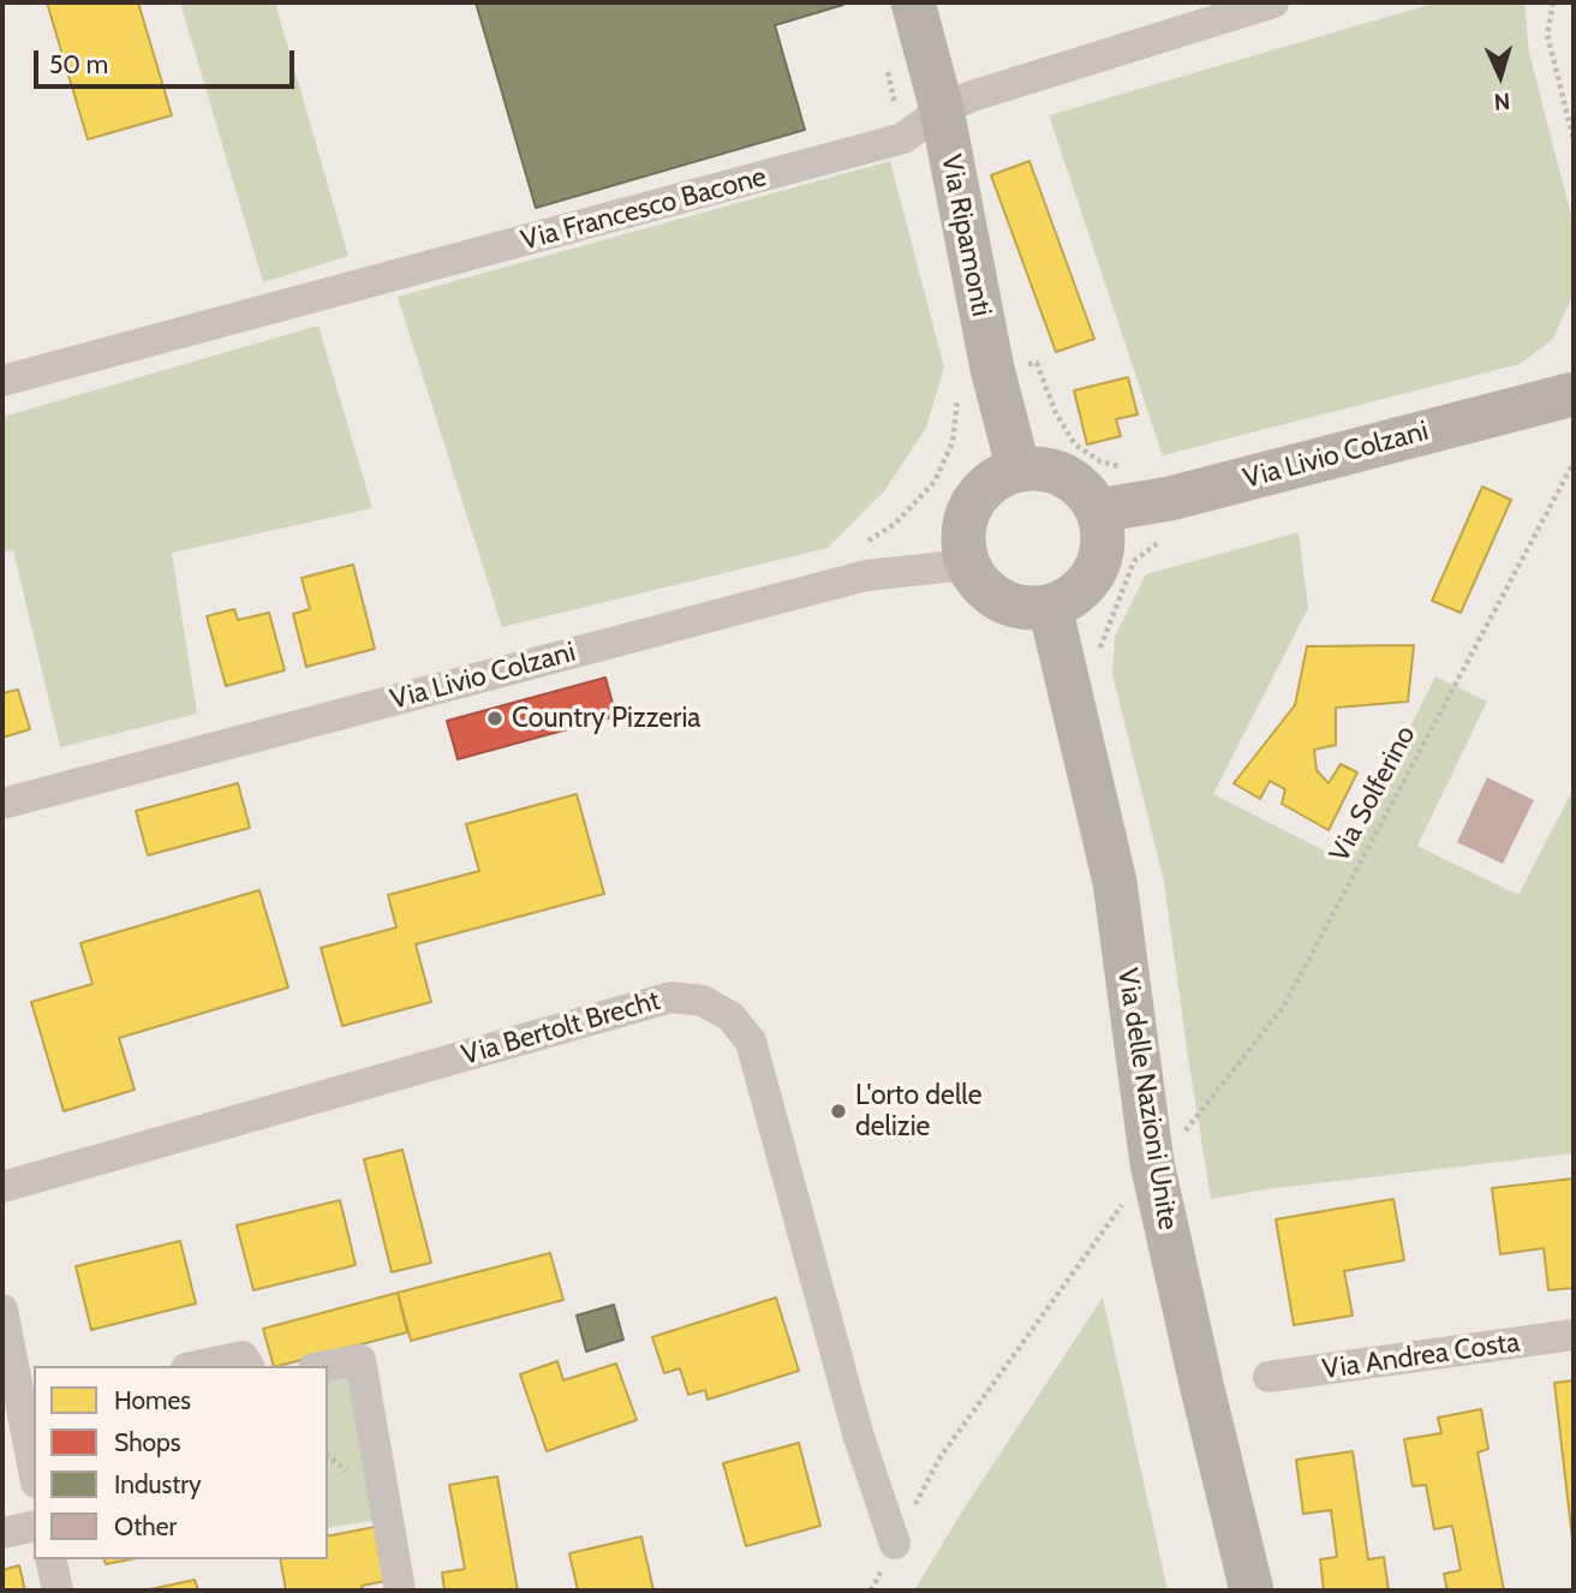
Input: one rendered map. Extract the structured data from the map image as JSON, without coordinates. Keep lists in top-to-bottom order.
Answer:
{
  "streets": {
    "street": [
      "Via Francesco Bacone",
      "Via Ripamonti",
      "Via Livio Colzani",
      "Via Bertolt Brecht",
      "Via delle Nazioni Unite",
      "Via Andrea Costa"
    ],
    "path": ["Via Solferino"]
  },
  "crossings": [
    ["Via Francesco Bacone", "Via Ripamonti"],
    ["Via Ripamonti", "Via Livio Colzani"],
    ["Via Ripamonti", "Via delle Nazioni Unite"],
    ["Via Livio Colzani", "Via delle Nazioni Unite"],
    ["Via Solferino", "Via Bertolt Brecht"],
    ["Via Solferino", "Via delle Nazioni Unite"]
  ],
  "places": ["Country Pizzeria", "L'orto delle delizie"],
  "legend": [
    "Homes",
    "Shops",
    "Industry",
    "Other"
  ],
  "scale_bar": "50 m",
  "north": "bottom"
}
